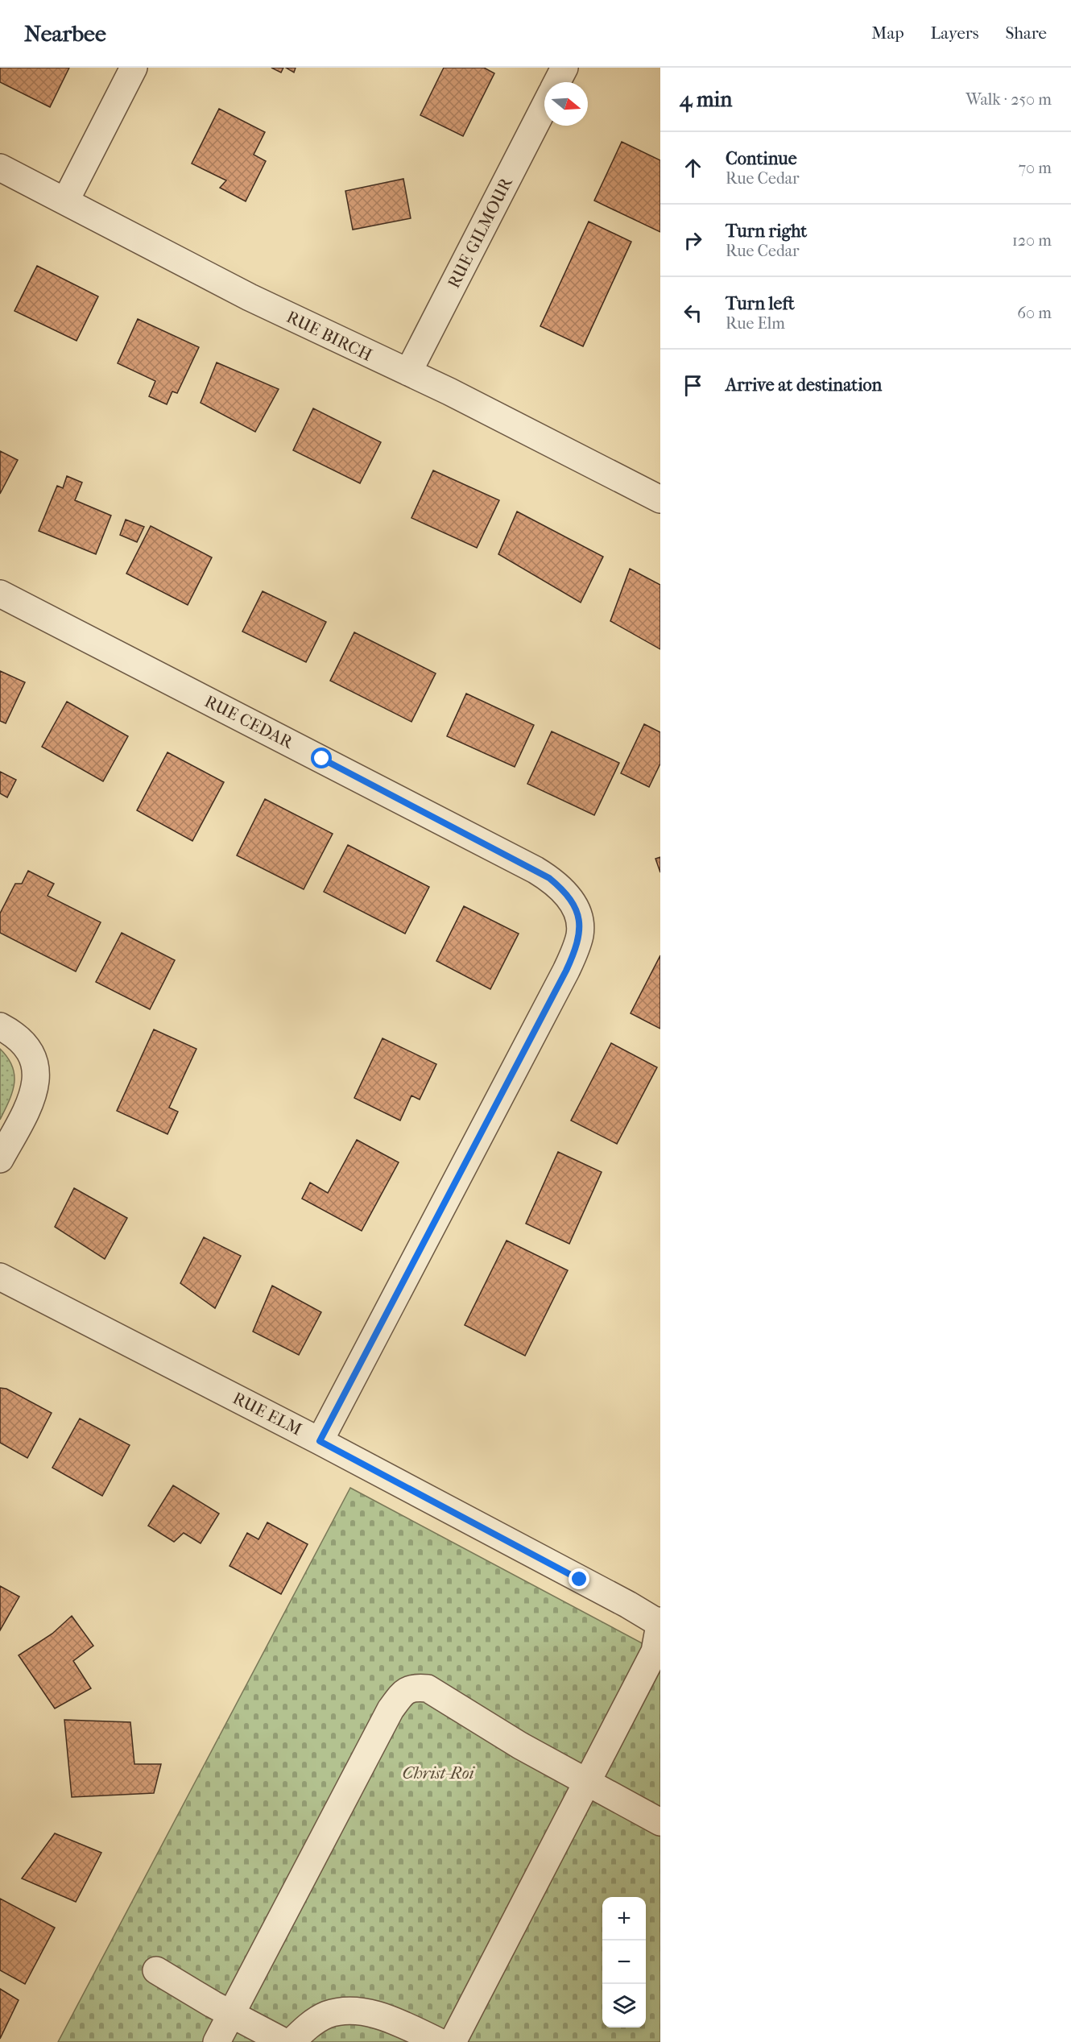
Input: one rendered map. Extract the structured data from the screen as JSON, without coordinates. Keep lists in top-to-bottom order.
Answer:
{
  "streets": {
    "street": [
      "RUE GILMOUR",
      "RUE BIRCH",
      "RUE CEDAR",
      "RUE ELM"
    ]
  },
  "crossings": [
    ["RUE GILMOUR", "RUE BIRCH"],
    ["RUE CEDAR", "RUE ELM"]
  ],
  "parks": ["Christ-Roi"],
  "north": "right",
  "page": {
    "header": "Nearbee",
    "nav": ["Map", "Layers", "Share"],
    "heading": ["4 min", "Walk · 250 m"],
    "list": [
      ["Continue", "Rue Cedar", "70 m"],
      ["Turn right", "Rue Cedar", "120 m"],
      ["Turn left", "Rue Elm", "60 m"],
      "Arrive at destination"
    ],
    "map_buttons": ["+", "−"]
  }
}
